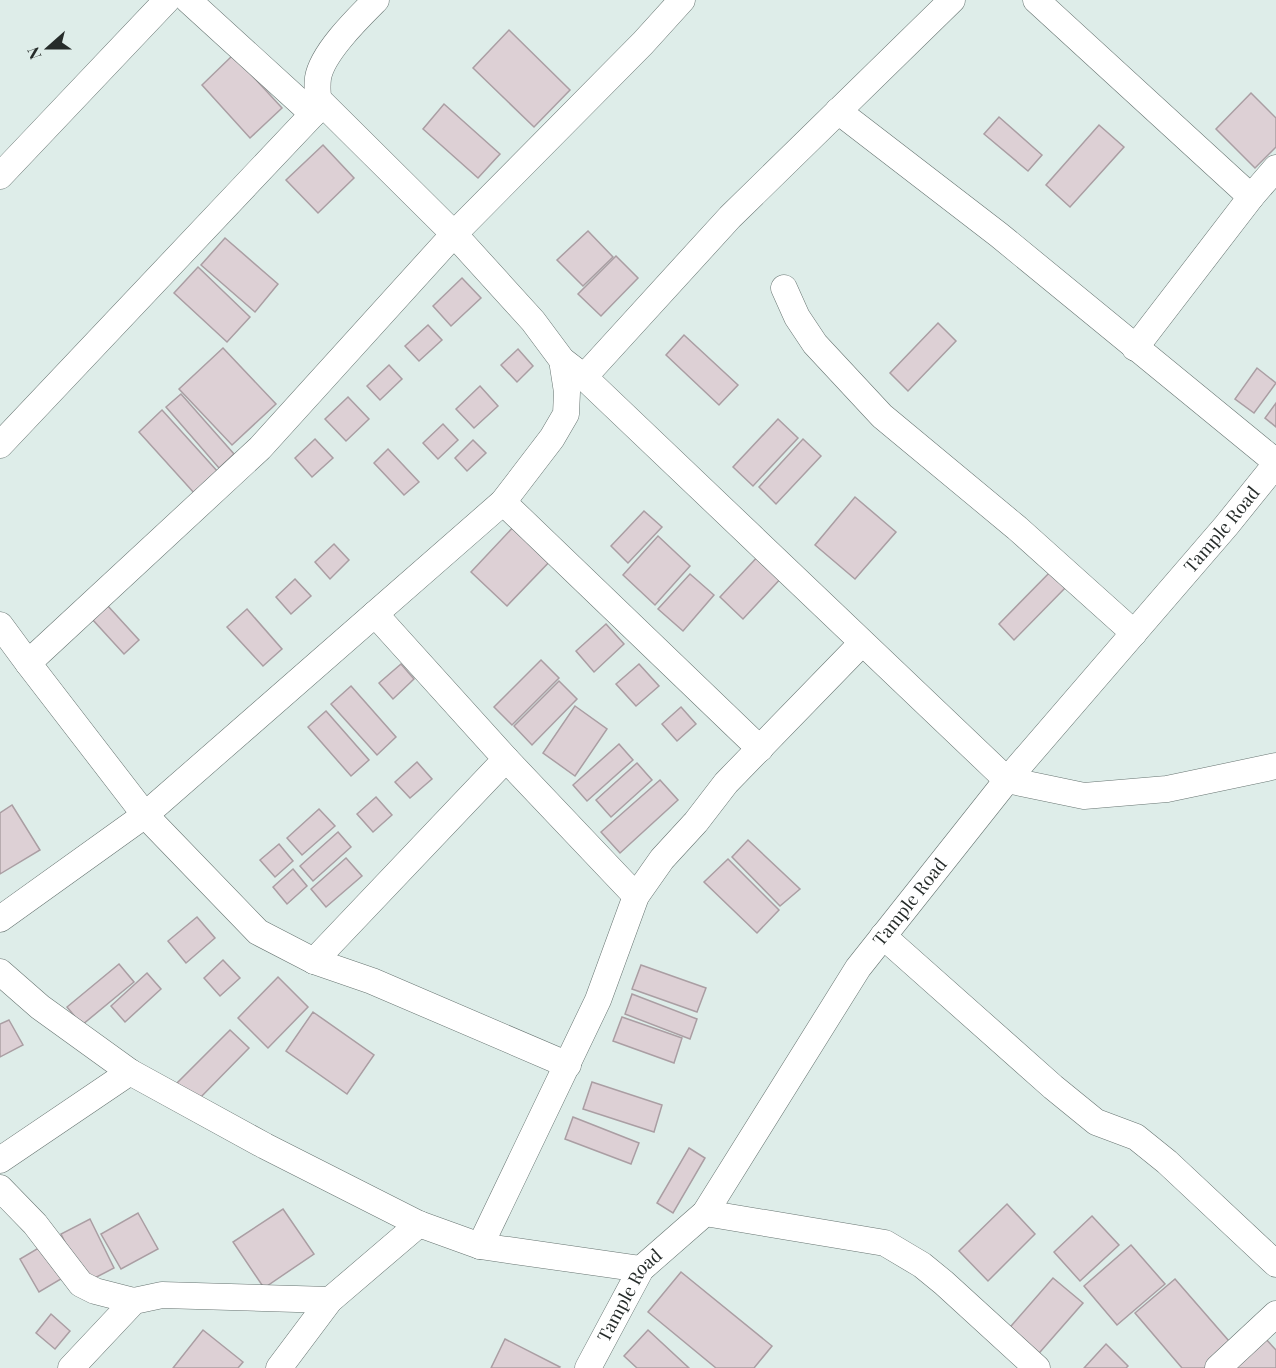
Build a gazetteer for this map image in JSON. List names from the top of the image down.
{
  "streets": {
    "street": ["Tample Road"]
  },
  "north": "left"
}
